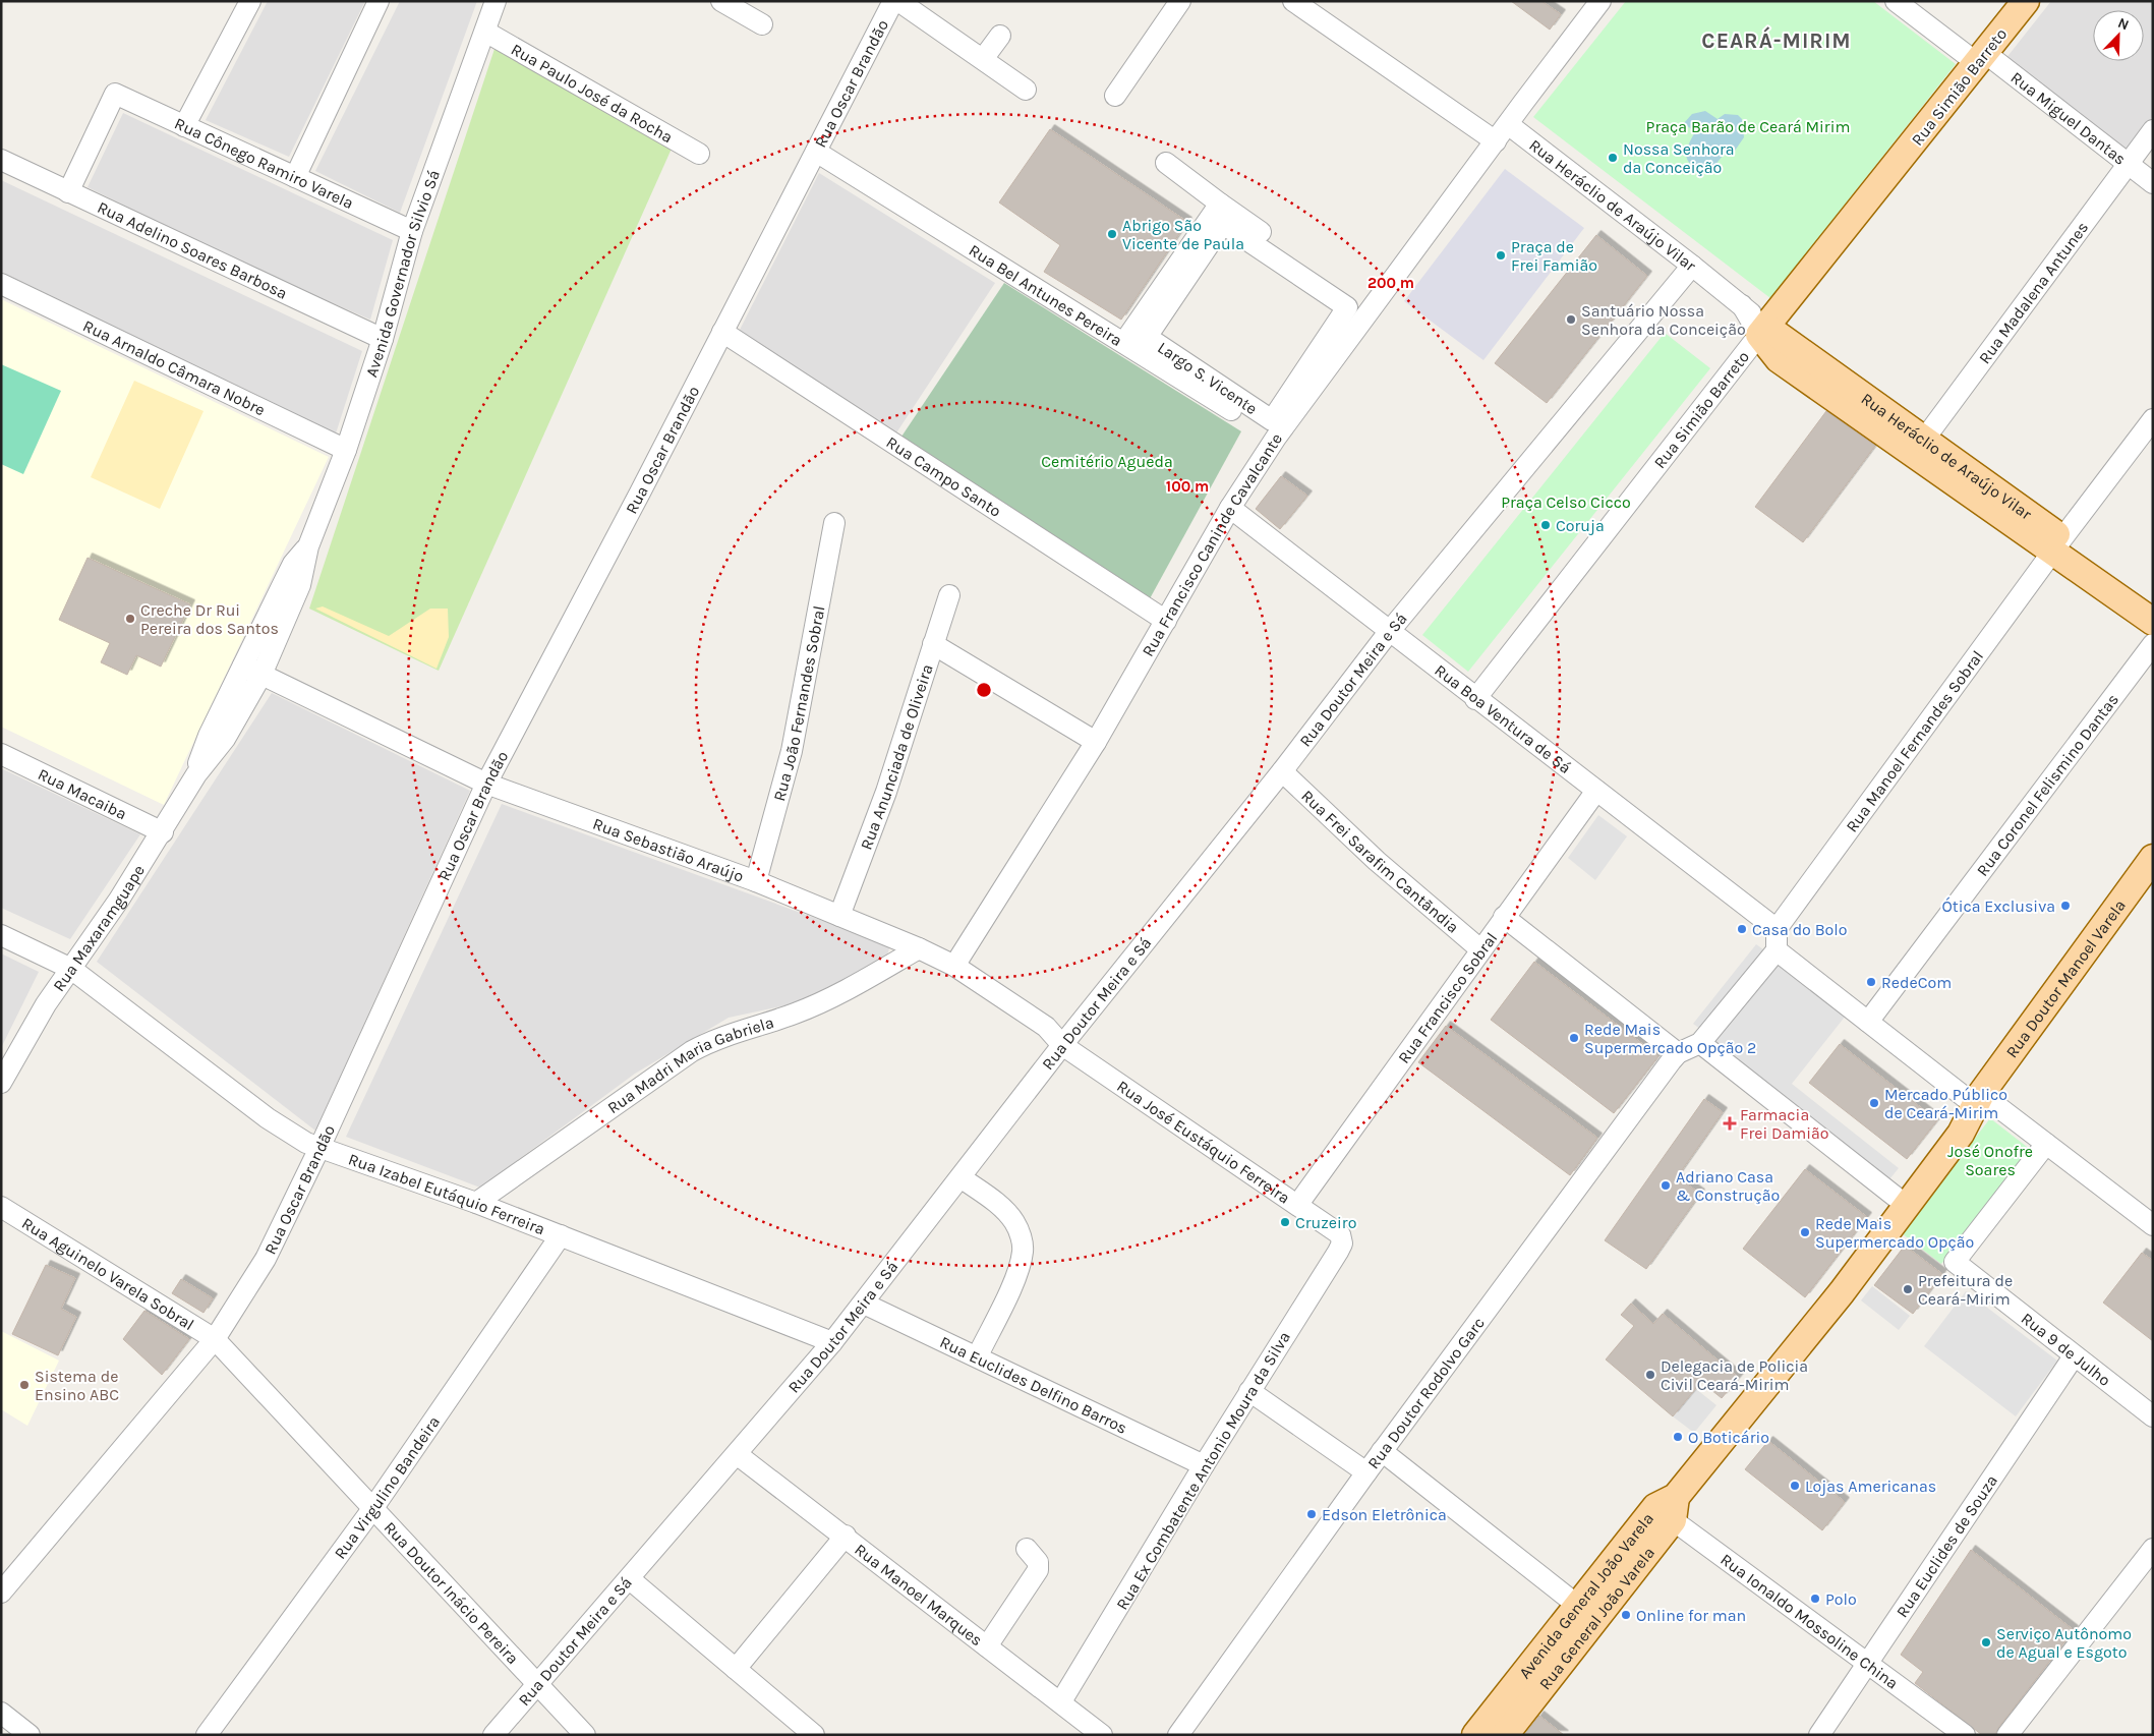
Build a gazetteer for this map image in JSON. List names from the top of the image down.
{
  "streets": {
    "main road": [
      "Rua Simião Barreto",
      "Rua Heráclio de Araújo Vilar",
      "Rua Doutor Manoel Varela",
      "Avenida General João Varela",
      "Rua General João Varela"
    ],
    "street": [
      "Rua Oscar Brandão",
      "Rua Paulo José da Rocha",
      "Rua Miguel Dantas",
      "Rua Cônego Ramiro Varela",
      "Rua Adelino Soares Barbosa",
      "Avenida Governador Silvio Sá",
      "Rua Madalena Antunes",
      "Rua Bel Antunes Pereira",
      "Rua Arnaldo Câmara Nobre",
      "Largo S. Vicente",
      "Rua Campo Santo",
      "Rua Francisco Caninde Cavalcante",
      "Rua Doutor Meira e Sá",
      "Rua João Fernandes Sobral",
      "Rua Boa Ventura de Sá",
      "Rua Manoel Fernandes Sobral",
      "Rua Anunciada de Oliveira",
      "Rua Coronel Felismino Dantas",
      "Rua Macaiba",
      "Rua Sebastião Araújo",
      "Rua Frei Sarafim Cantãndia",
      "Rua Maxaramguape",
      "Rua Francisco Sobral",
      "Rua Madri Maria Gabriela",
      "Rua José Eustáquio Ferreira",
      "Rua Izabel Eutáquio Ferreira",
      "Rua Aguinelo Varela Sobral",
      "Rua 9 de Julho",
      "Rua Euclides Delfino Barros",
      "Rua Doutor Rodolvo Garc",
      "Rua Ex Combatente Antonio Moura da Silva",
      "Rua Virgulino Bandeira",
      "Rua Euclides de Souza",
      "Rua Doutor Inácio Pereira",
      "Rua Manoel Marques",
      "Rua Ionaldo Mossoline China"
    ]
  },
  "crossings": [
    ["Rua Oscar Brandão", "Rua Bel Antunes Pereira"],
    ["Rua Oscar Brandão", "Rua Campo Santo"],
    ["Rua Oscar Brandão", "Rua Sebastião Araújo"],
    ["Rua Oscar Brandão", "Rua Izabel Eutáquio Ferreira"],
    ["Rua Oscar Brandão", "Rua Aguinelo Varela Sobral"],
    ["Rua Oscar Brandão", "Rua Doutor Inácio Pereira"],
    ["Rua Simião Barreto", "Rua Miguel Dantas"],
    ["Rua Simião Barreto", "Rua Heráclio de Araújo Vilar"],
    ["Rua Simião Barreto", "Rua Boa Ventura de Sá"],
    ["Rua Paulo José da Rocha", "Avenida Governador Silvio Sá"],
    ["Rua Miguel Dantas", "Rua Madalena Antunes"],
    ["Rua Cônego Ramiro Varela", "Rua Adelino Soares Barbosa"],
    ["Rua Cônego Ramiro Varela", "Avenida Governador Silvio Sá"],
    ["Rua Heráclio de Araújo Vilar", "Rua Madalena Antunes"],
    ["Rua Heráclio de Araújo Vilar", "Rua Francisco Caninde Cavalcante"],
    ["Rua Heráclio de Araújo Vilar", "Rua Doutor Meira e Sá"],
    ["Rua Heráclio de Araújo Vilar", "Rua Manoel Fernandes Sobral"],
    ["Rua Adelino Soares Barbosa", "Avenida Governador Silvio Sá"],
    ["Avenida Governador Silvio Sá", "Rua Arnaldo Câmara Nobre"],
    ["Avenida Governador Silvio Sá", "Rua Sebastião Araújo"],
    ["Avenida Governador Silvio Sá", "Rua Maxaramguape"],
    ["Rua Bel Antunes Pereira", "Rua Francisco Caninde Cavalcante"],
    ["Rua Campo Santo", "Rua Francisco Caninde Cavalcante"],
    ["Rua Francisco Caninde Cavalcante", "Rua Boa Ventura de Sá"],
    ["Rua Francisco Caninde Cavalcante", "Rua Sebastião Araújo"],
    ["Rua Doutor Meira e Sá", "Rua Boa Ventura de Sá"],
    ["Rua Doutor Meira e Sá", "Rua Sebastião Araújo"],
    ["Rua Doutor Meira e Sá", "Rua Frei Sarafim Cantãndia"],
    ["Rua Doutor Meira e Sá", "Rua José Eustáquio Ferreira"],
    ["Rua Doutor Meira e Sá", "Rua Izabel Eutáquio Ferreira"],
    ["Rua Doutor Meira e Sá", "Rua Euclides Delfino Barros"],
    ["Rua Doutor Meira e Sá", "Rua Doutor Inácio Pereira"],
    ["Rua Doutor Meira e Sá", "Rua Manoel Marques"],
    ["Rua João Fernandes Sobral", "Rua Sebastião Araújo"],
    ["Rua Boa Ventura de Sá", "Rua Manoel Fernandes Sobral"],
    ["Rua Boa Ventura de Sá", "Rua Francisco Sobral"],
    ["Rua Anunciada de Oliveira", "Rua Sebastião Araújo"],
    ["Rua Macaiba", "Rua Maxaramguape"],
    ["Rua Sebastião Araújo", "Rua Maxaramguape"],
    ["Rua Sebastião Araújo", "Rua Madri Maria Gabriela"],
    ["Rua Sebastião Araújo", "Rua José Eustáquio Ferreira"],
    ["Rua Frei Sarafim Cantãndia", "Rua Francisco Sobral"],
    ["Rua Maxaramguape", "Rua Izabel Eutáquio Ferreira"],
    ["Rua Doutor Manoel Varela", "Avenida General João Varela"],
    ["Rua Francisco Sobral", "Rua José Eustáquio Ferreira"],
    ["Rua Madri Maria Gabriela", "Rua Izabel Eutáquio Ferreira"],
    ["Rua José Eustáquio Ferreira", "Rua Ex Combatente Antonio Moura da Silva"],
    ["Rua Izabel Eutáquio Ferreira", "Rua Virgulino Bandeira"],
    ["Rua Aguinelo Varela Sobral", "Rua Doutor Inácio Pereira"],
    ["Rua 9 de Julho", "Rua Euclides de Souza"],
    ["Rua Euclides Delfino Barros", "Rua Ex Combatente Antonio Moura da Silva"],
    ["Rua Ex Combatente Antonio Moura da Silva", "Rua Manoel Marques"],
    ["Rua Virgulino Bandeira", "Rua Doutor Inácio Pereira"],
    ["Rua Euclides de Souza", "Rua Ionaldo Mossoline China"],
    ["Avenida General João Varela", "Rua General João Varela"],
    ["Avenida General João Varela", "Rua Ionaldo Mossoline China"],
    ["Rua General João Varela", "Rua Ionaldo Mossoline China"]
  ],
  "districts": ["CEARÁ-MIRIM"],
  "parks": [
    "Praça Barão de Ceará Mirim",
    "Cemitério Agueda",
    "Praça Celso Cicco",
    "José Onofre Soares"
  ],
  "places": {
    "other": [
      "Nossa Senhora da Conceição",
      "Abrigo São Vicente de Paula",
      "Praça de Frei Famião",
      "Santuário Nossa Senhora da Conceição",
      "Coruja",
      "Creche Dr Rui Pereira dos Santos",
      "Ótica Exclusiva",
      "Casa do Bolo",
      "RedeCom",
      "Rede Mais Supermercado Opção 2",
      "Mercado Público de Ceará-Mirim",
      "Adriano Casa & Construção",
      "Cruzeiro",
      "Rede Mais Supermercado Opção",
      "Prefeitura de Ceará-Mirim",
      "Delegacia de Policia Civil Ceará-Mirim",
      "Sistema de Ensino ABC",
      "O Boticário",
      "Lojas Americanas",
      "Edson Eletrônica",
      "Polo",
      "Online for man",
      "Serviço Autônomo de Agual e Esgoto"
    ],
    "health": ["Farmacia Frei Damião"]
  },
  "north": "top right",
  "rings": ["200 m", "100 m"]
}
